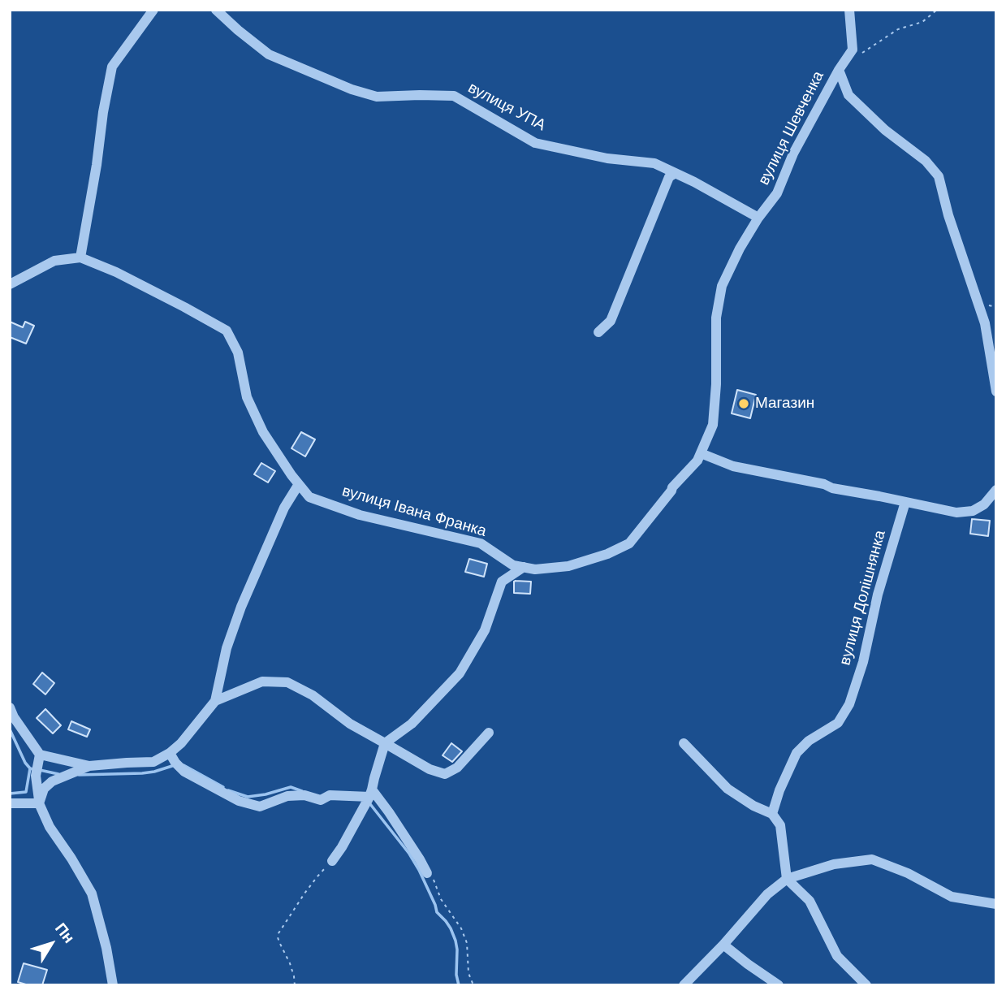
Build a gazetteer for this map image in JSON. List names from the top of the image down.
{
  "streets": {
    "street": [
      "вулиця УПА",
      "вулиця Шевченка",
      "вулиця Івана Франка",
      "вулиця Долішнянка"
    ]
  },
  "crossings": [
    ["вулиця УПА", "вулиця Шевченка"],
    ["вулиця Шевченка", "вулиця Івана Франка"]
  ],
  "places": ["Магазин"],
  "north": "top right"
}
